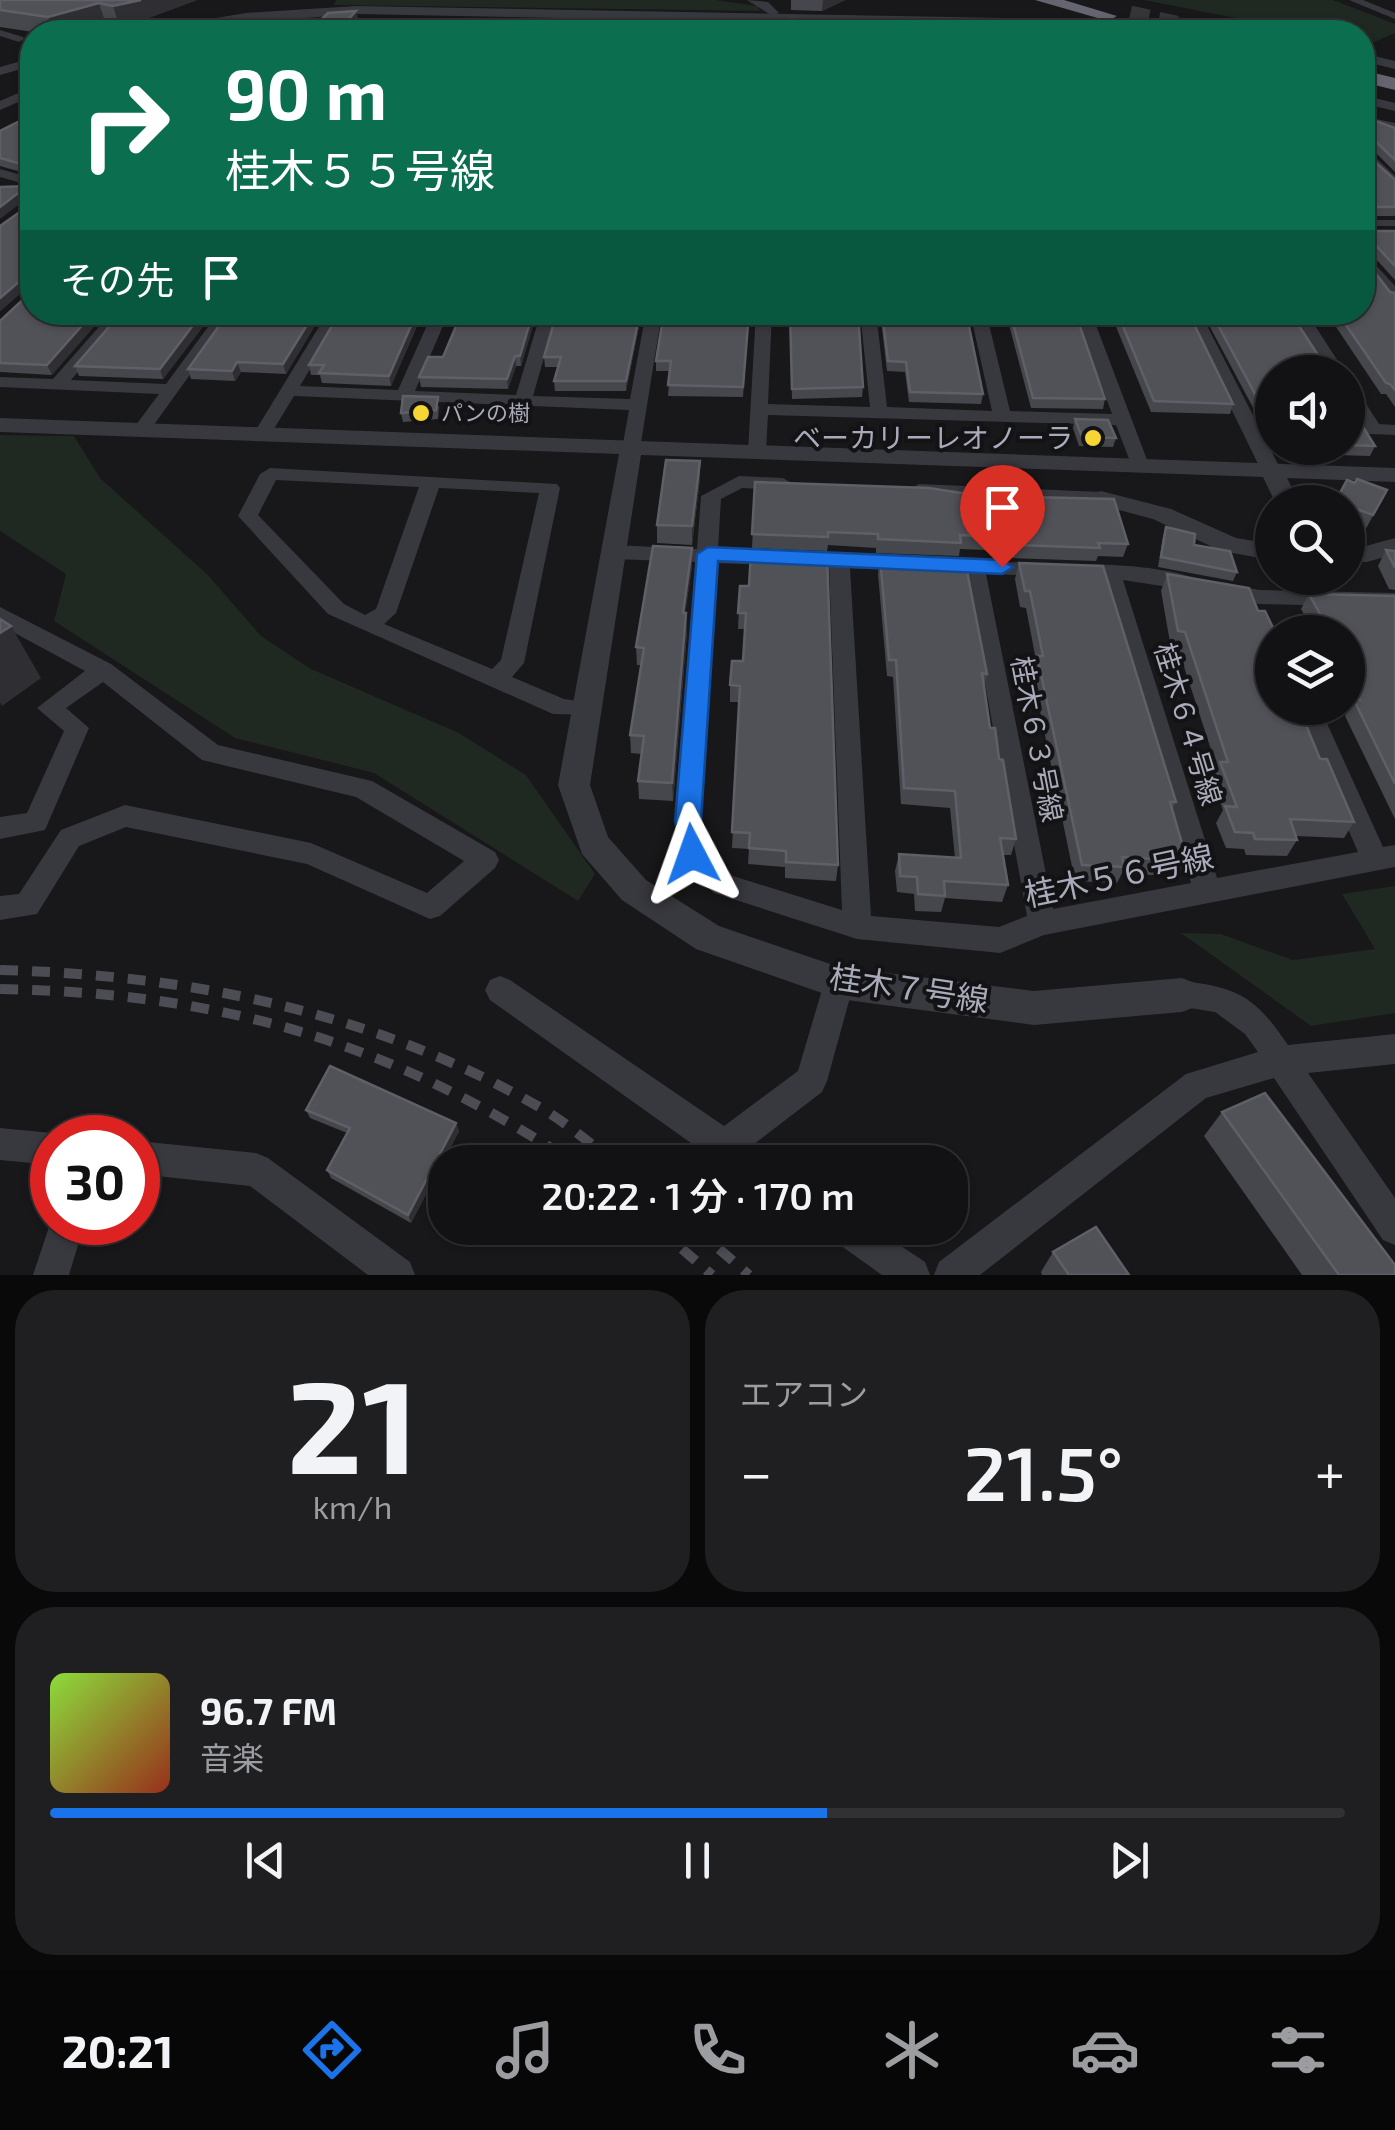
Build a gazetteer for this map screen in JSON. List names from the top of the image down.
{
  "streets": {
    "street": [
      "桂木６４号線",
      "桂木６３号線",
      "桂木５６号線",
      "桂木７号線"
    ]
  },
  "crossings": [
    ["桂木６４号線", "桂木５６号線"],
    ["桂木６３号線", "桂木５６号線"]
  ],
  "places": ["パンの樹", "ベーカリーレオノーラ"],
  "page": {
    "turn": ["90 m", "桂木５５号線"],
    "then": "その先",
    "limit": "30",
    "trip": "20:22 · 1 分 · 170 m",
    "tile": [
      ["21", "km/h"],
      "エアコン"
    ],
    "heat": ["−", "21.5°", "+"],
    "song": ["96.7 FM", "音楽"],
    "tabs": "20:21"
  }
}
